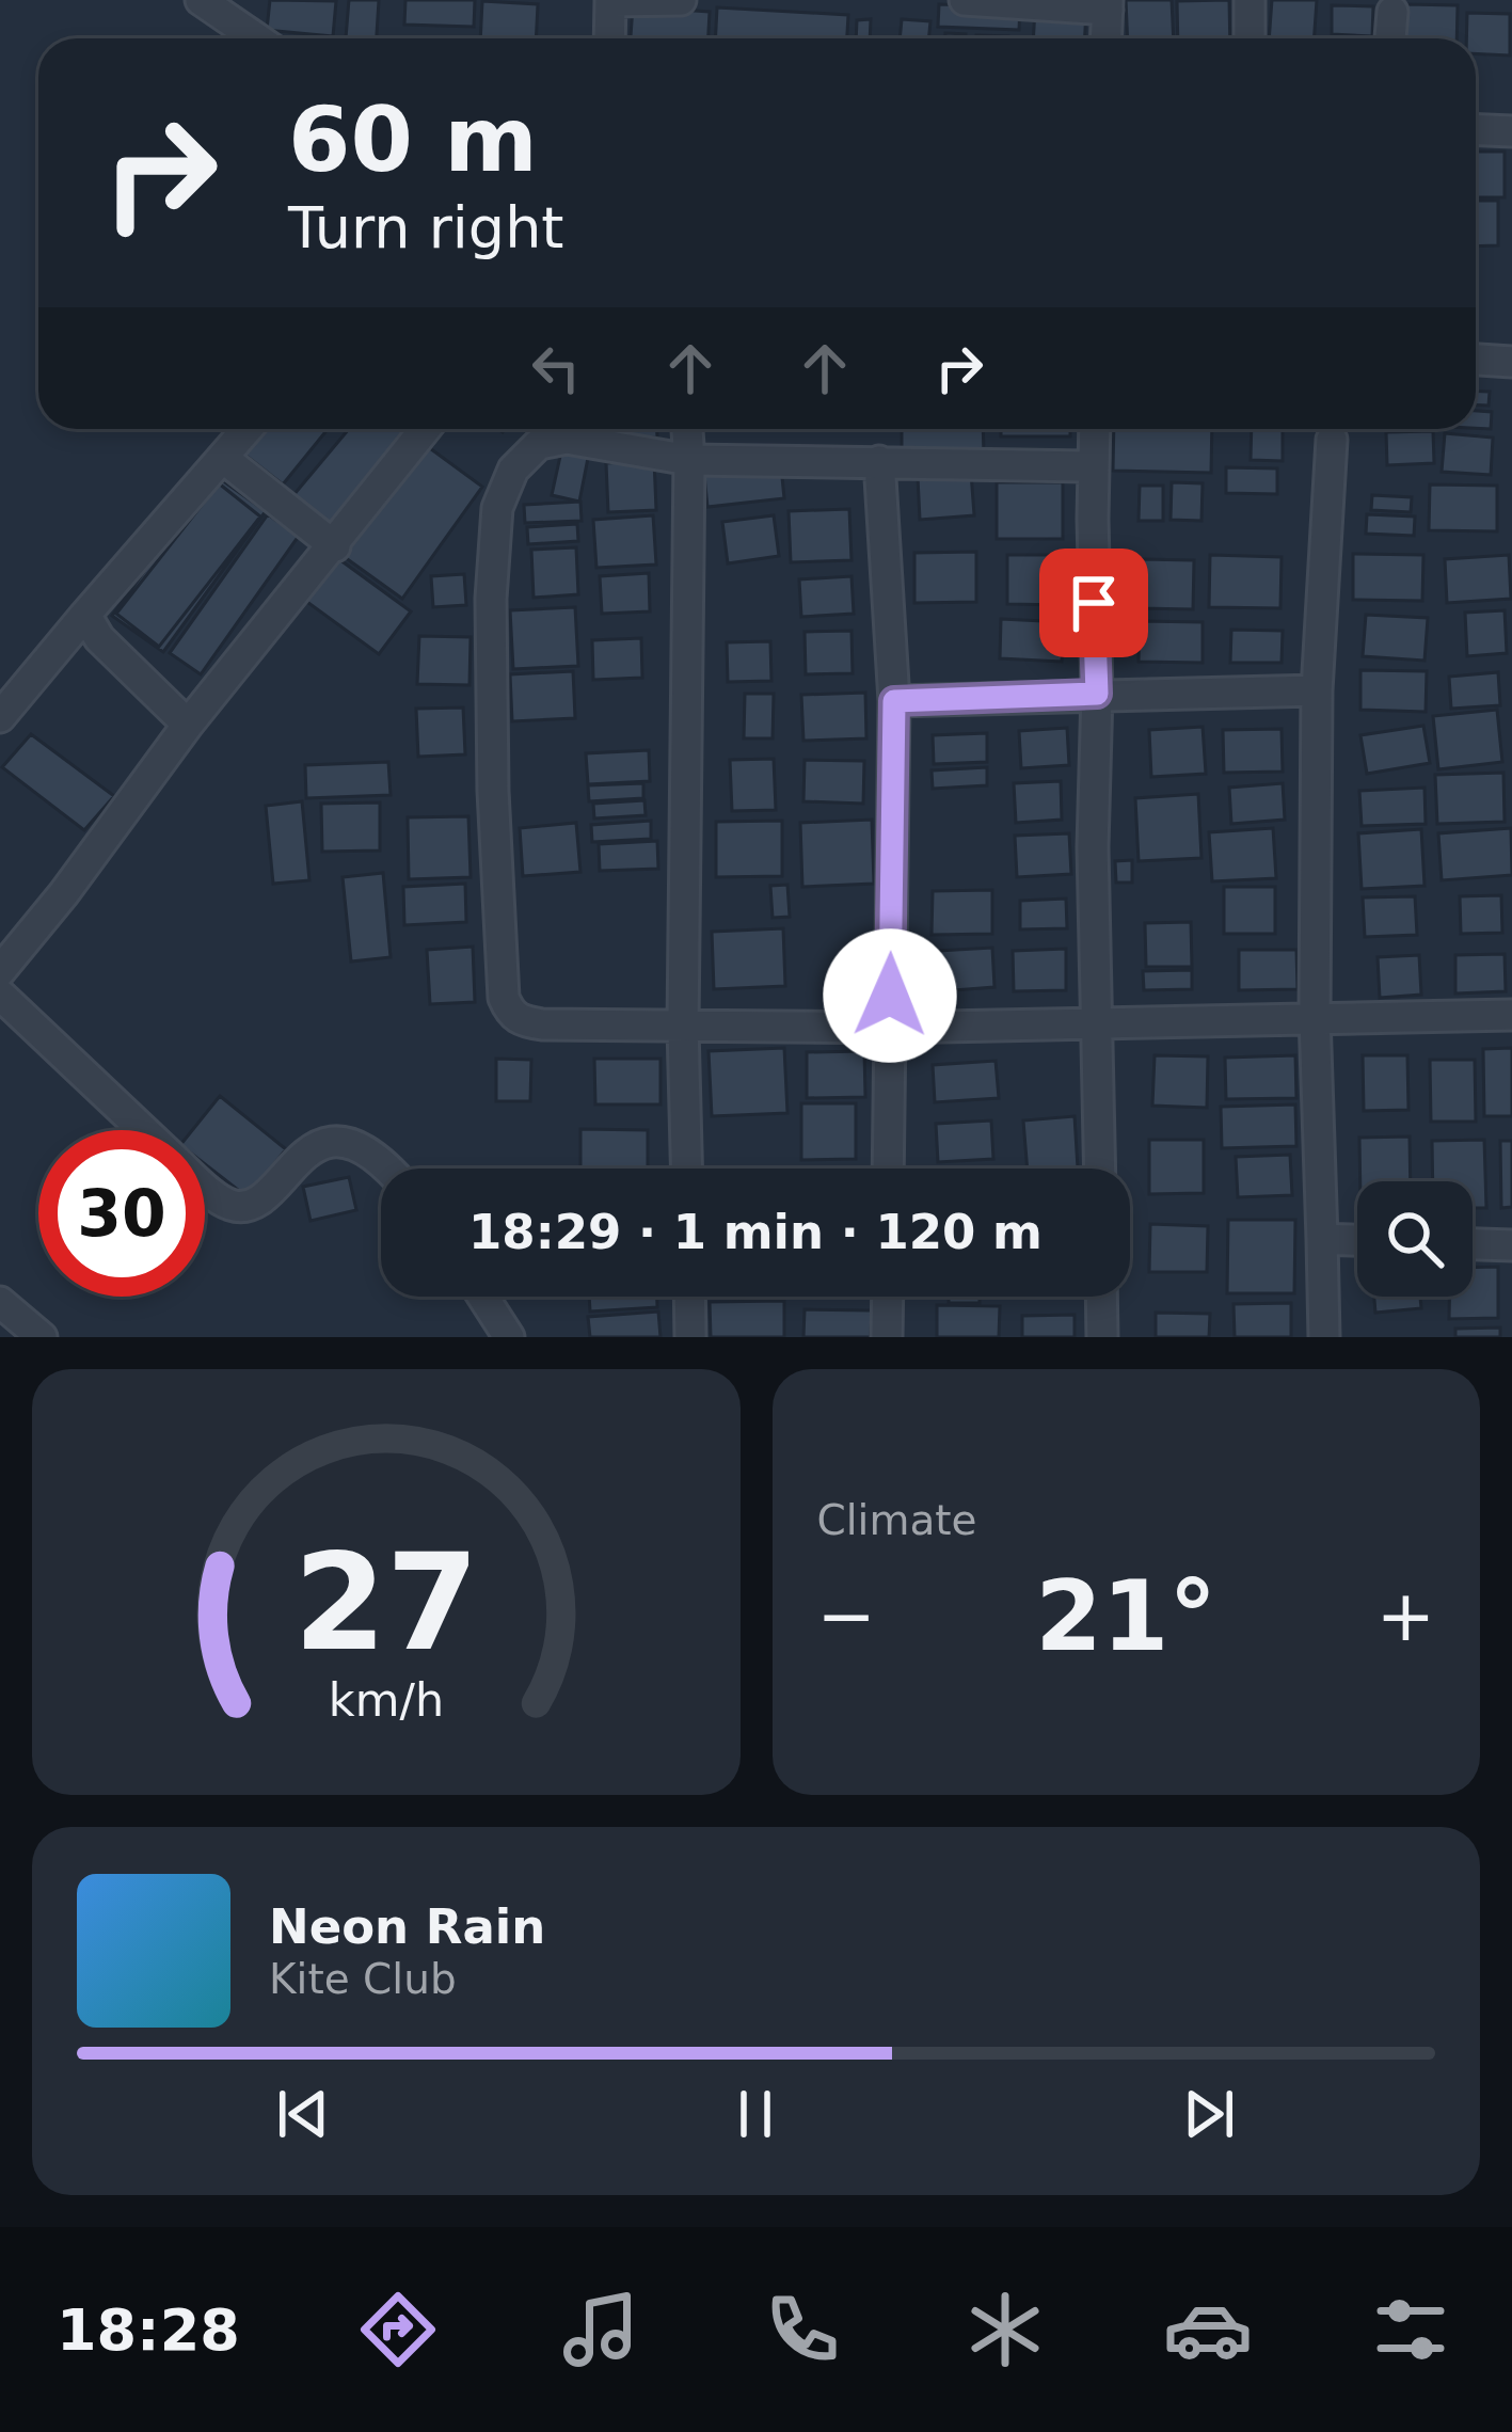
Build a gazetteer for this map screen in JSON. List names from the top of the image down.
{
  "page": {
    "turn": ["60 m", "Turn right"],
    "limit": "30",
    "trip": "18:29 · 1 min · 120 m",
    "tile": "Climate",
    "heat": ["−", "21°", "+"],
    "song": ["Neon Rain", "Kite Club"],
    "tabs": "18:28",
    "gauge": ["27", "km/h"]
  }
}
